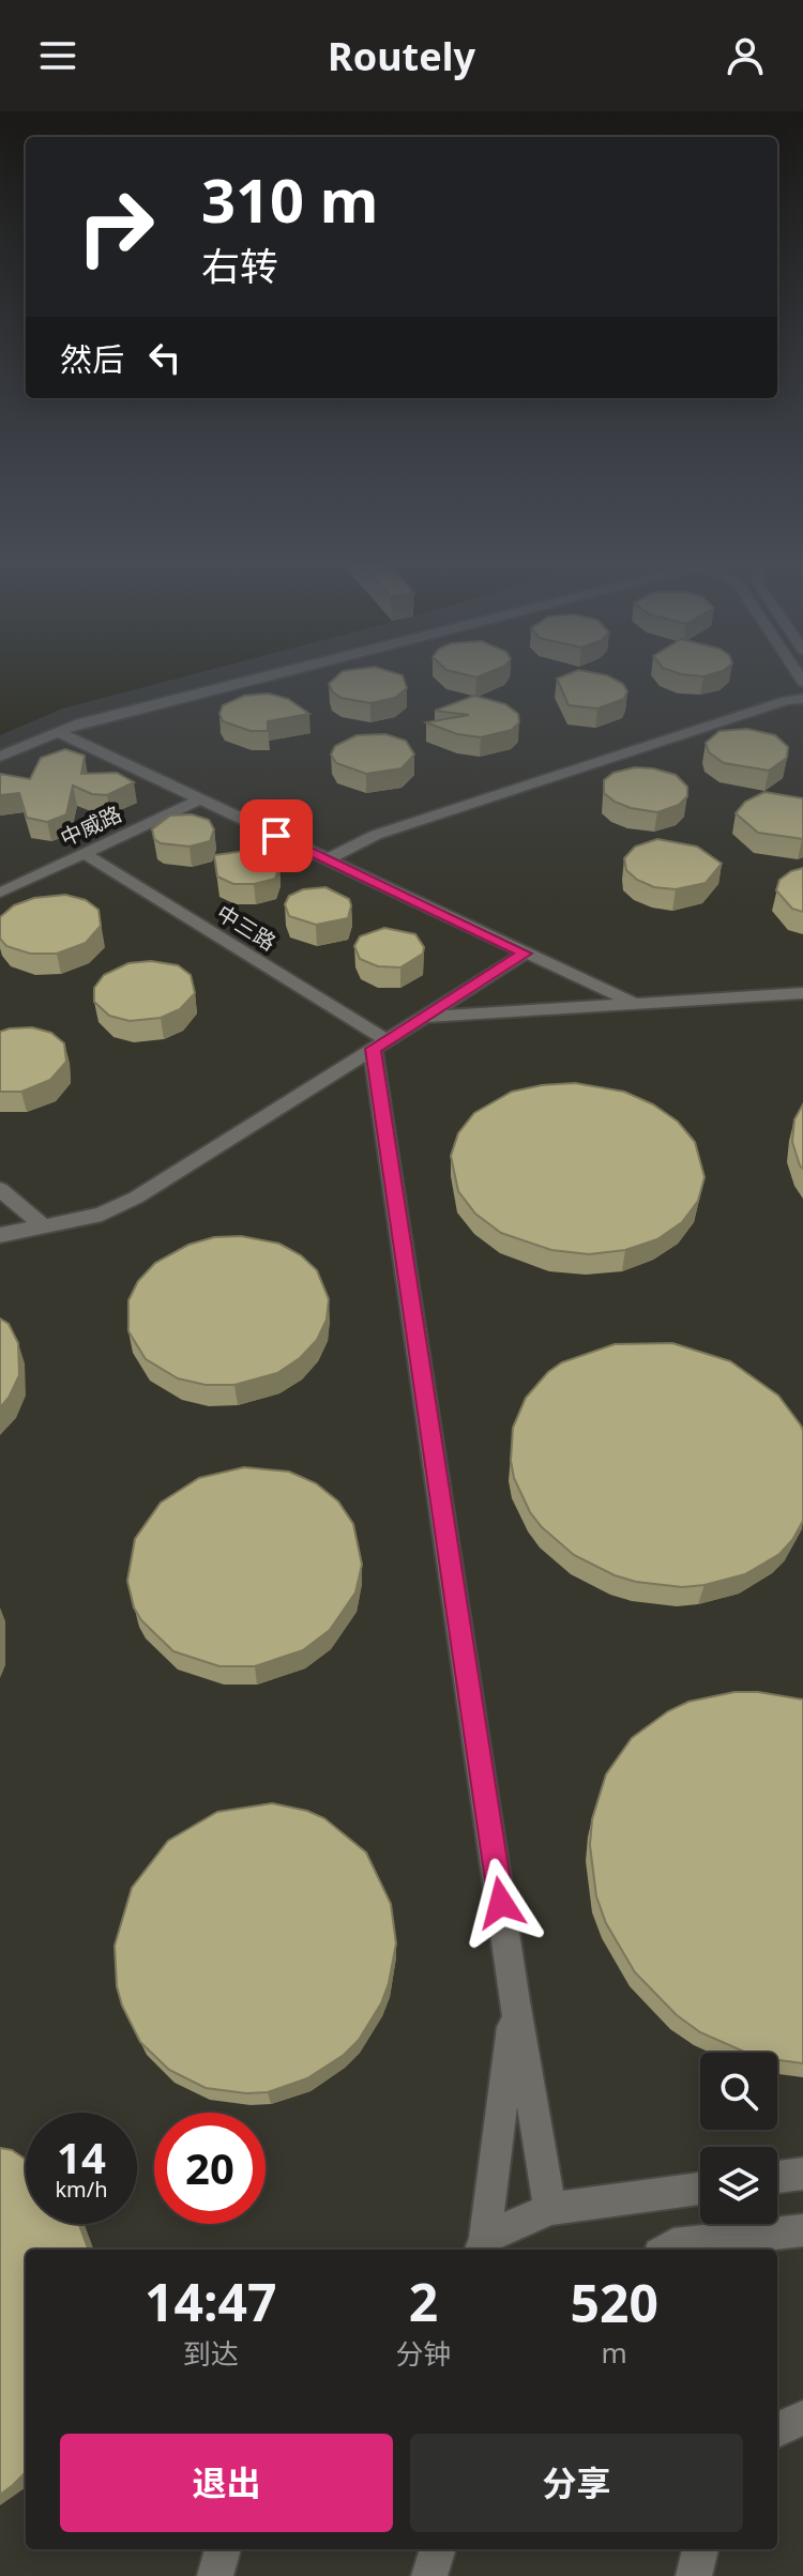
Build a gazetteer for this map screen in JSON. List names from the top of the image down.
{
  "streets": {
    "lane": ["中威路", "中三路"]
  },
  "crossings": [
    ["中威路", "中三路"]
  ],
  "page": {
    "header": "Routely",
    "turn": ["310 m", "右转"],
    "then": "然后",
    "speed": "14 km/h",
    "limit": "20",
    "eta": [
      "14:47",
      "到达",
      "2",
      "分钟",
      "520",
      "m"
    ],
    "buttons": ["退出", "分享"]
  }
}
